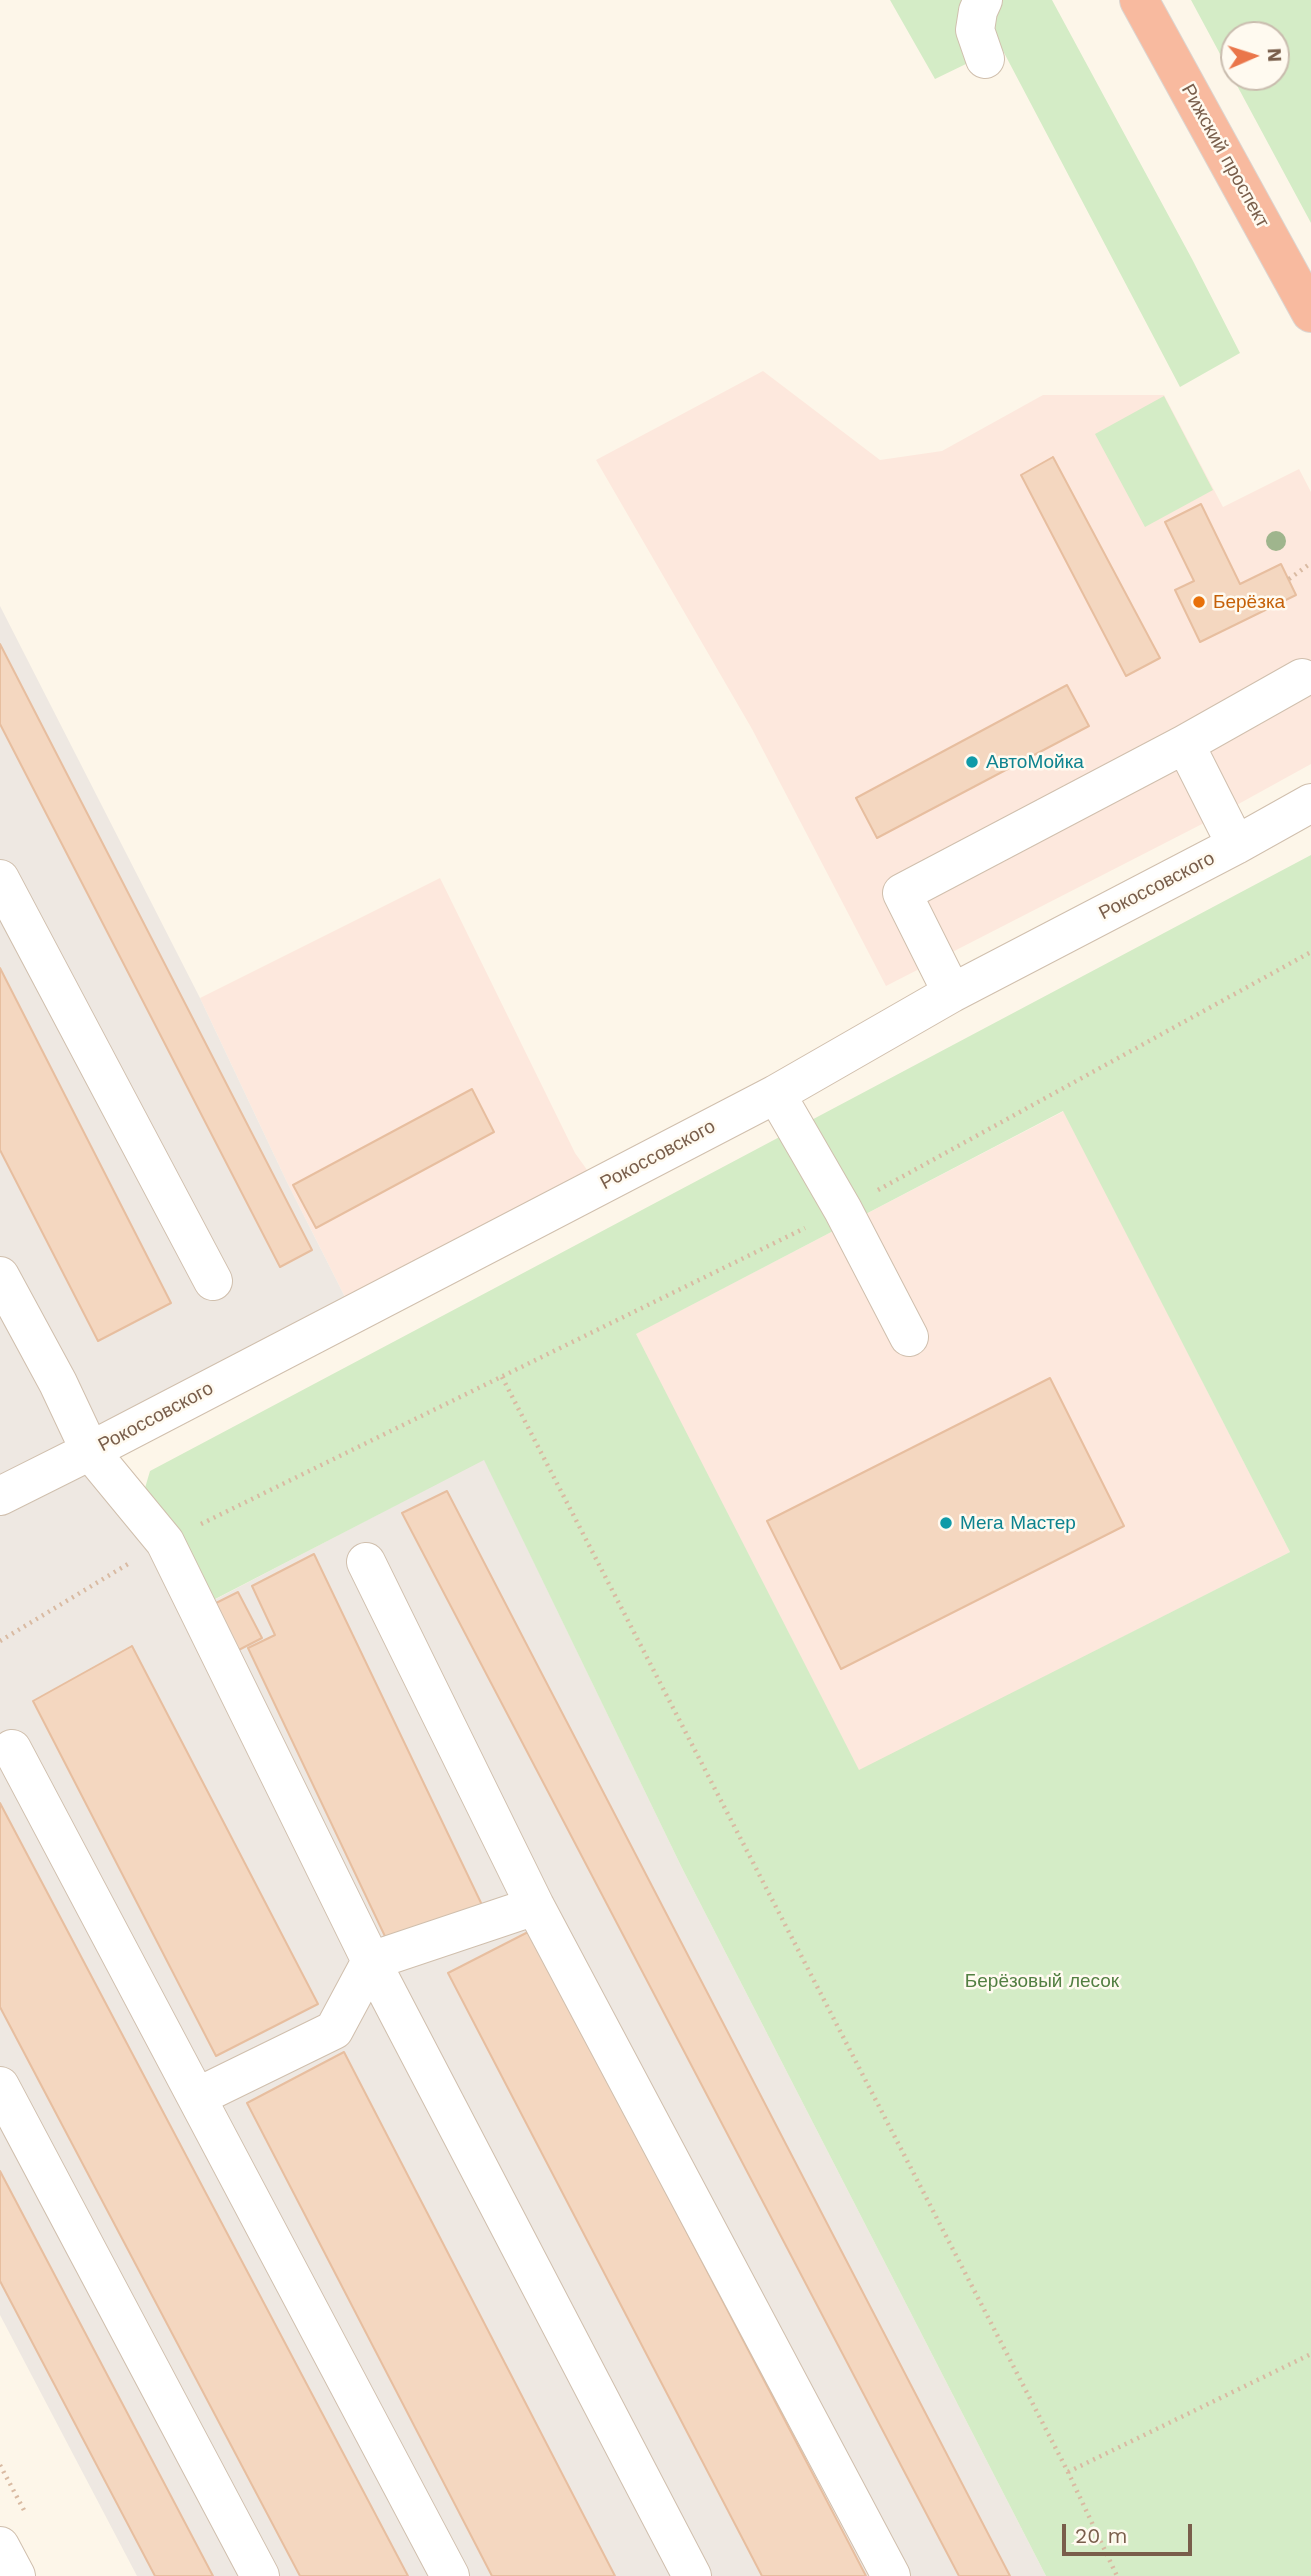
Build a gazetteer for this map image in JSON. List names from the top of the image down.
{
  "streets": {
    "highway": ["Рижский проспект"],
    "street": ["Рокоссовского"]
  },
  "parks": ["Берёзовый лесок"],
  "places": ["Берёзка", "АвтоМойка", "Мега Мастер"],
  "scale_bar": "20 m",
  "north": "right"
}
